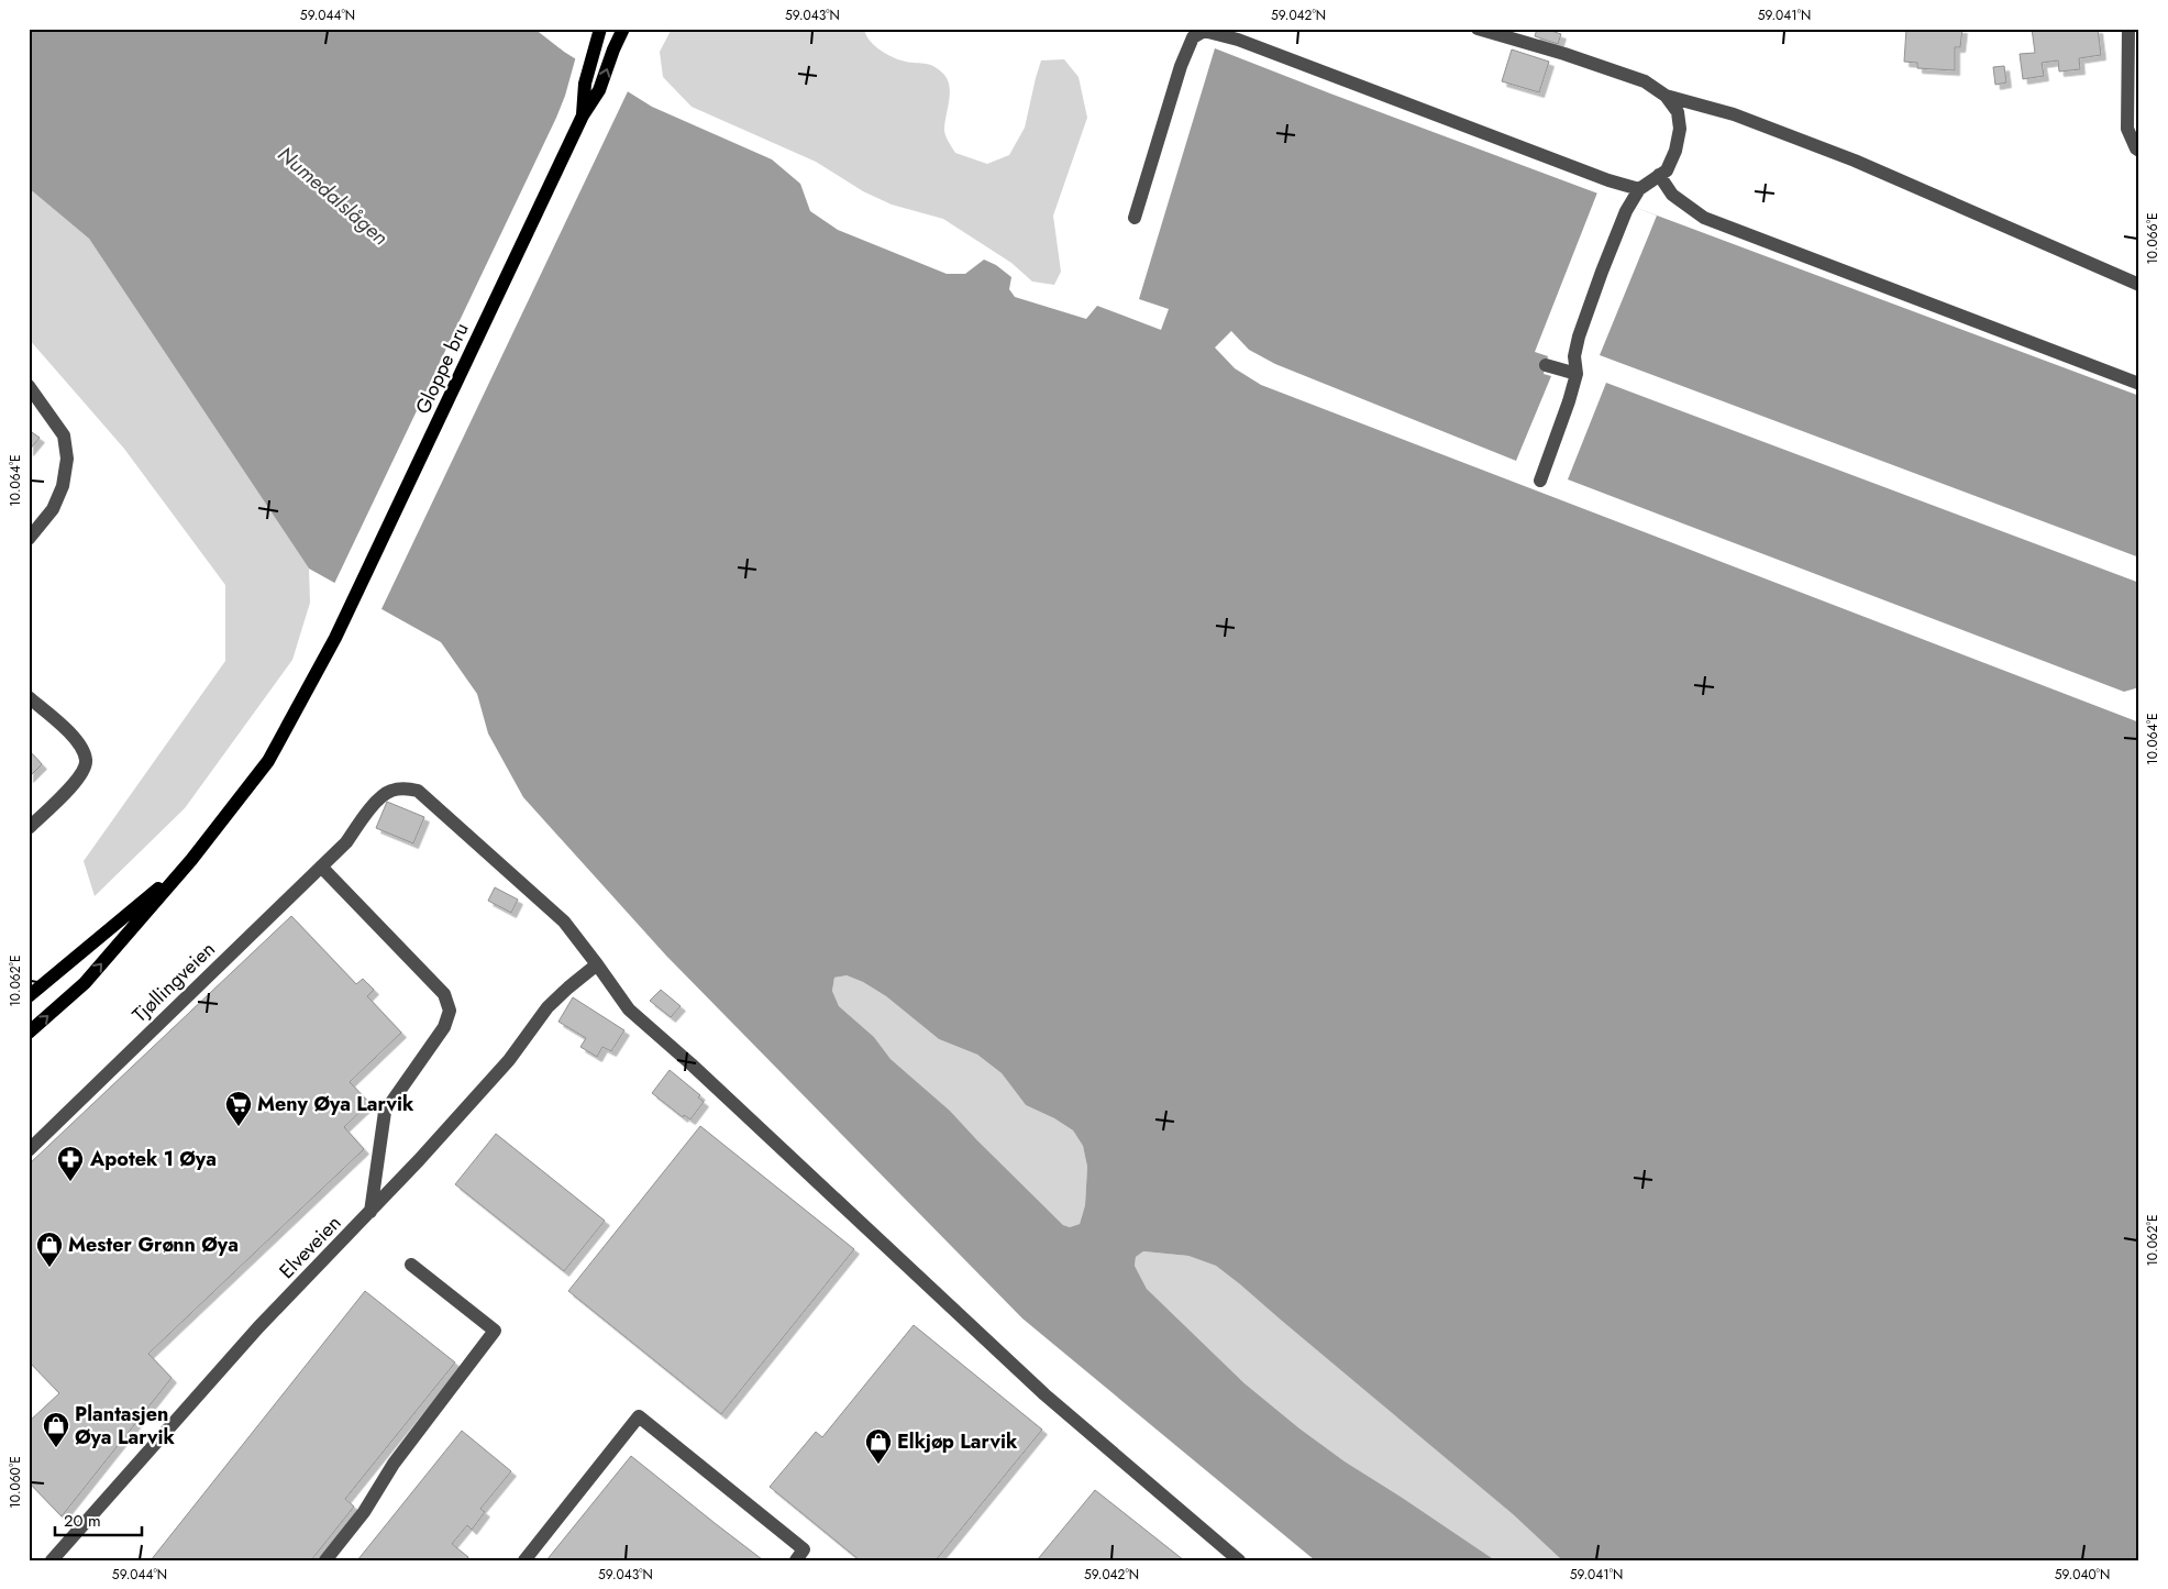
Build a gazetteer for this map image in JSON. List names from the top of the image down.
{
  "streets": {
    "main road": ["Gloppe bru"],
    "street": ["Tjøllingveien", "Elveveien"]
  },
  "crossings": [
    ["Tjøllingveien", "Elveveien"]
  ],
  "water": ["Numedalslågen"],
  "places": {
    "supermarket": ["Meny Øya Larvik"],
    "pharmacy": ["Apotek 1 Øya"],
    "shop": ["Mester Grønn Øya", "Plantasjen Øya Larvik", "Elkjøp Larvik"]
  },
  "scale_bar": "20 m",
  "coordinates": [
    "59.044°N",
    "59.043°N",
    "59.042°N",
    "59.041°N",
    "10.066°E",
    "10.064°E",
    "10.062°E",
    "10.060°E",
    "59.040°N"
  ]
}
